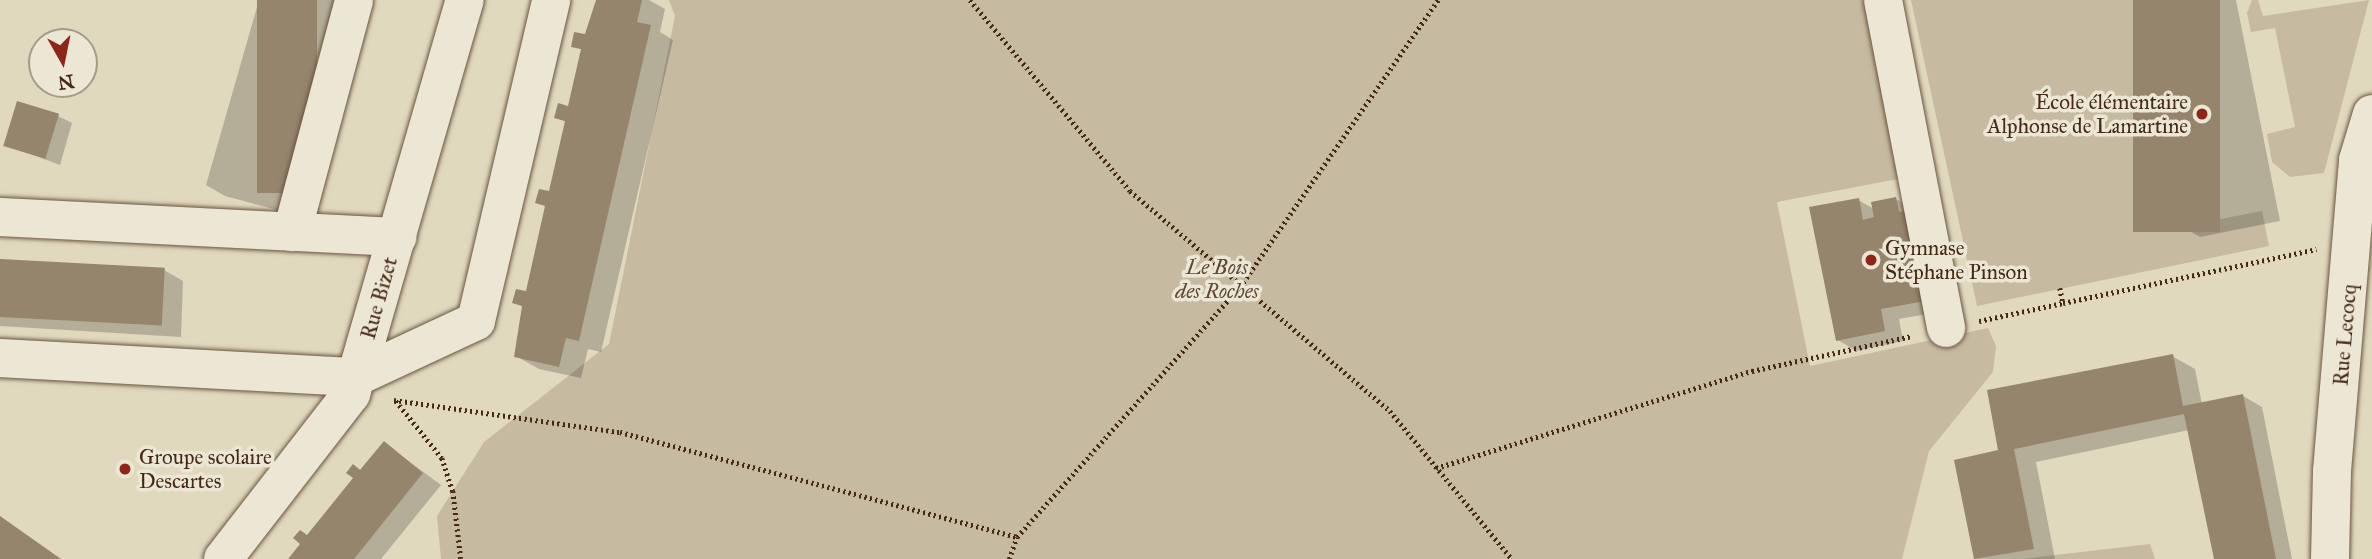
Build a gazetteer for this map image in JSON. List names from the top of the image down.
{
  "streets": {
    "street": ["Rue Bizet", "Rue Lecocq"]
  },
  "parks": ["Le Bois des Roches"],
  "places": ["École élémentaire Alphonse de Lamartine", "Gymnase Stéphane Pinson", "Groupe scolaire Descartes"],
  "north": "bottom"
}
